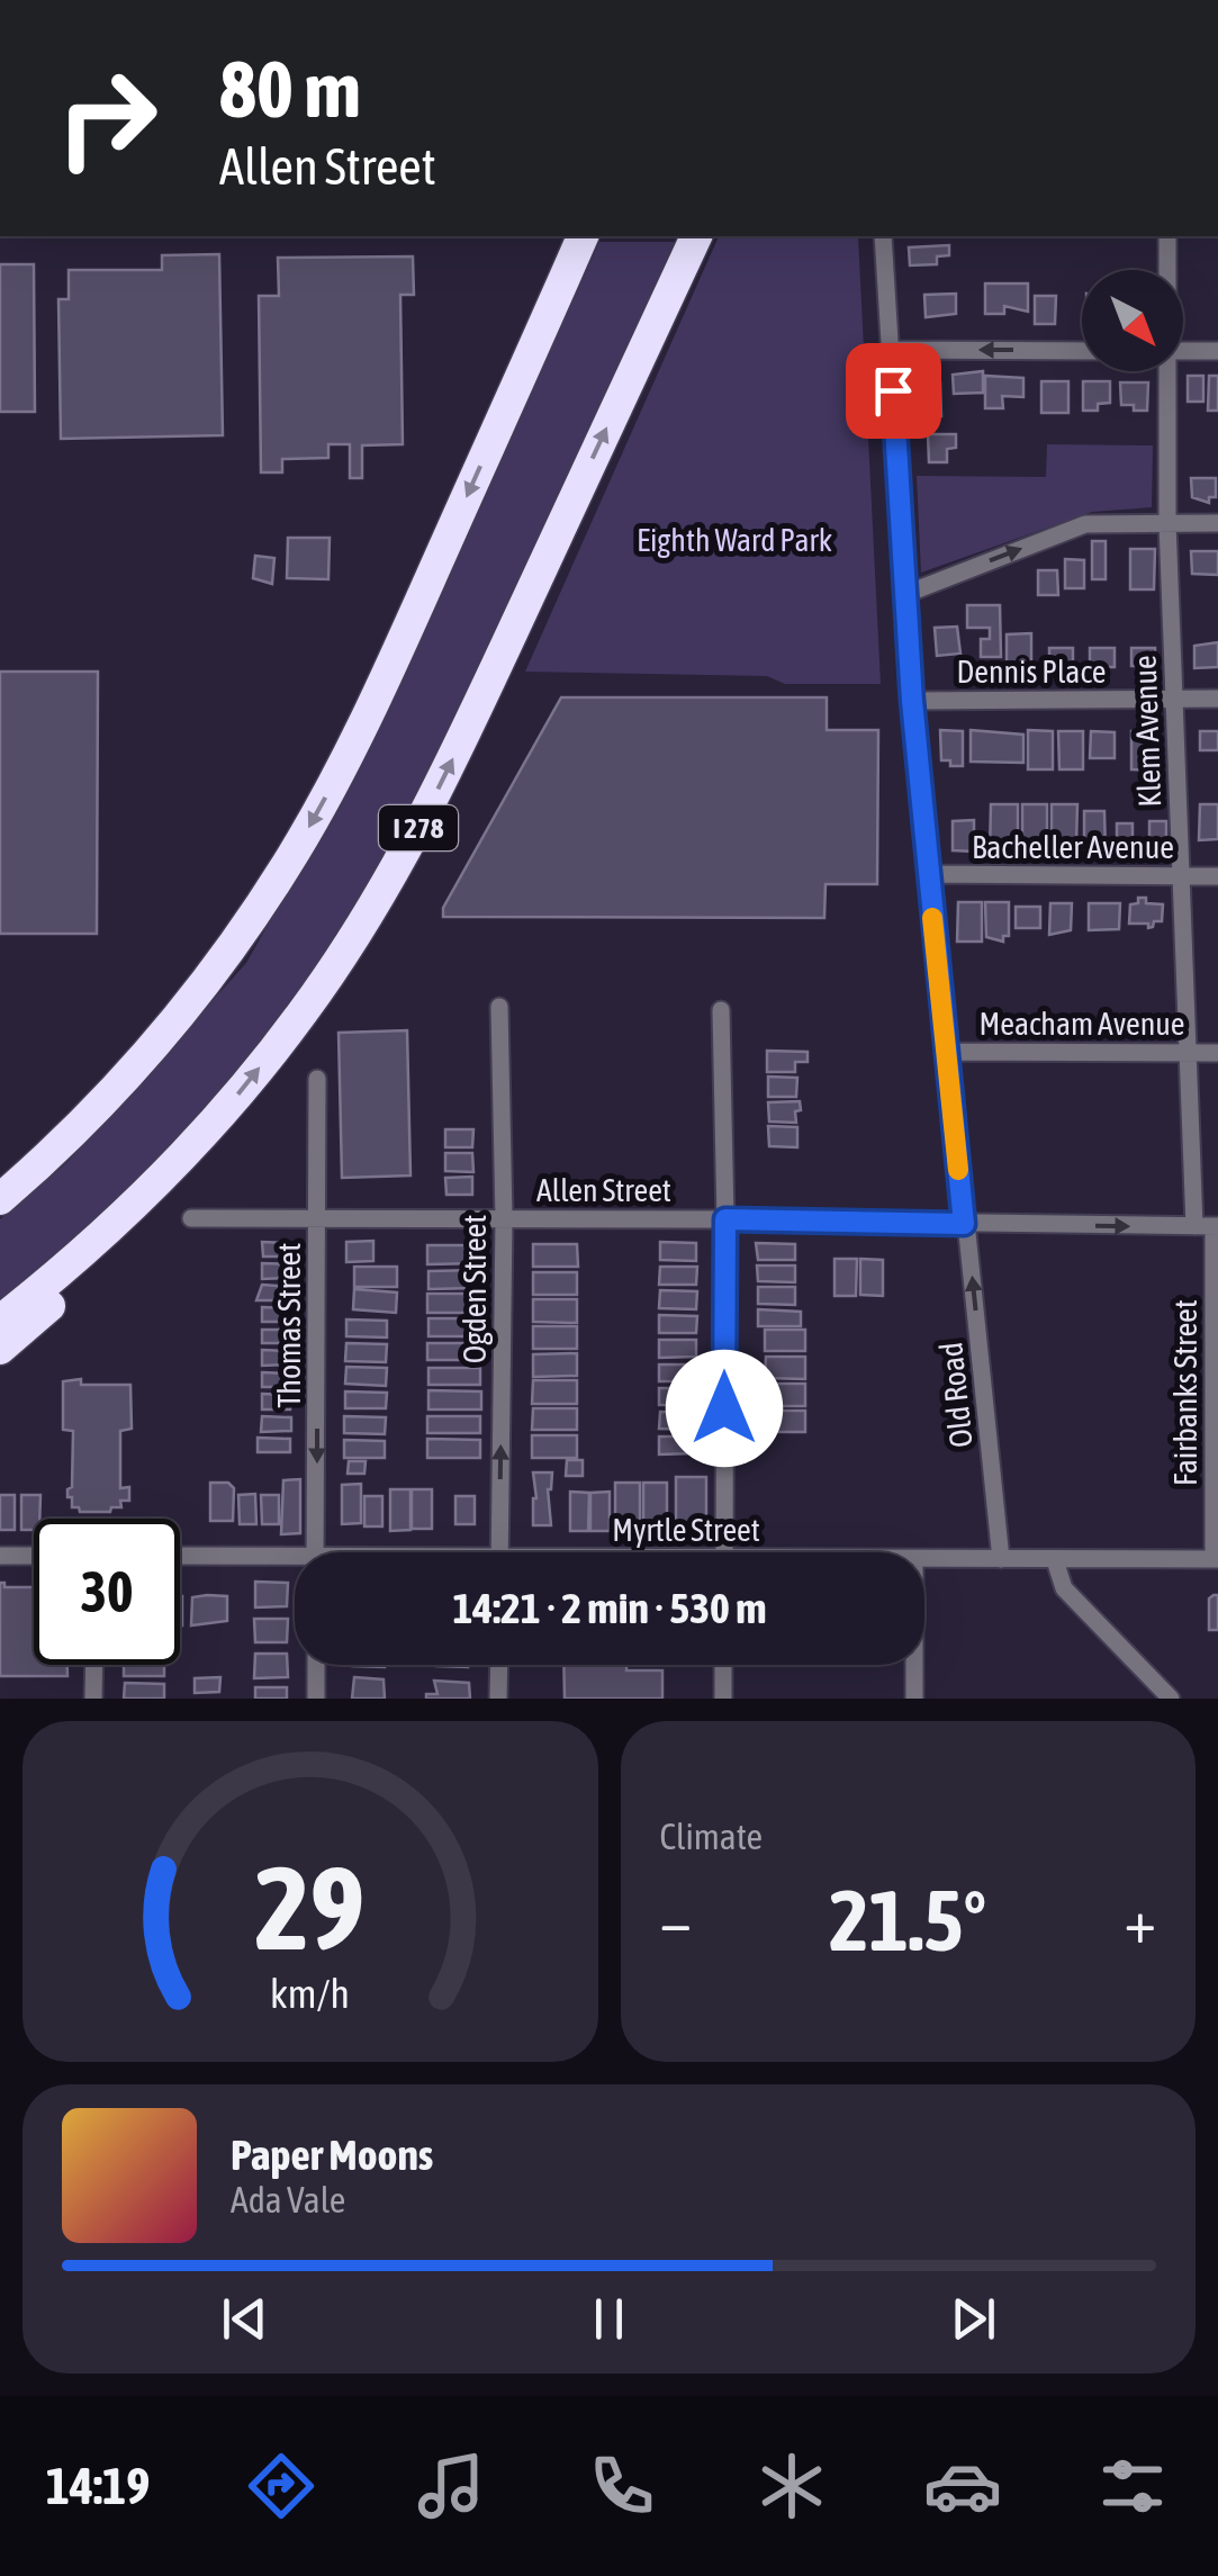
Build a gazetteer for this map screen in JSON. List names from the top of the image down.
{
  "streets": {
    "highway": ["I 278"],
    "street": [
      "Dennis Place",
      "Klem Avenue",
      "Bacheller Avenue",
      "Meacham Avenue",
      "Allen Street",
      "Ogden Street",
      "Thomas Street",
      "Fairbanks Street",
      "Old Road",
      "Myrtle Street"
    ]
  },
  "crossings": [
    ["Dennis Place", "Klem Avenue"],
    ["Dennis Place", "Old Road"],
    ["Klem Avenue", "Bacheller Avenue"],
    ["Klem Avenue", "Meacham Avenue"],
    ["Klem Avenue", "Allen Street"],
    ["Klem Avenue", "Fairbanks Street"],
    ["Bacheller Avenue", "Old Road"],
    ["Meacham Avenue", "Old Road"],
    ["Allen Street", "Ogden Street"],
    ["Allen Street", "Thomas Street"],
    ["Allen Street", "Fairbanks Street"],
    ["Allen Street", "Old Road"],
    ["Fairbanks Street", "Myrtle Street"],
    ["Old Road", "Myrtle Street"]
  ],
  "one_way": ["Ogden Street", "Thomas Street"],
  "parks": ["Eighth Ward Park"],
  "north": "bottom right",
  "page": {
    "turn": ["80 m", "Allen Street"],
    "limit": "30",
    "trip": "14:21 · 2 min · 530 m",
    "tile": "Climate",
    "heat": ["−", "21.5°", "+"],
    "song": ["Paper Moons", "Ada Vale"],
    "tabs": "14:19",
    "gauge": ["29", "km/h"]
  }
}
